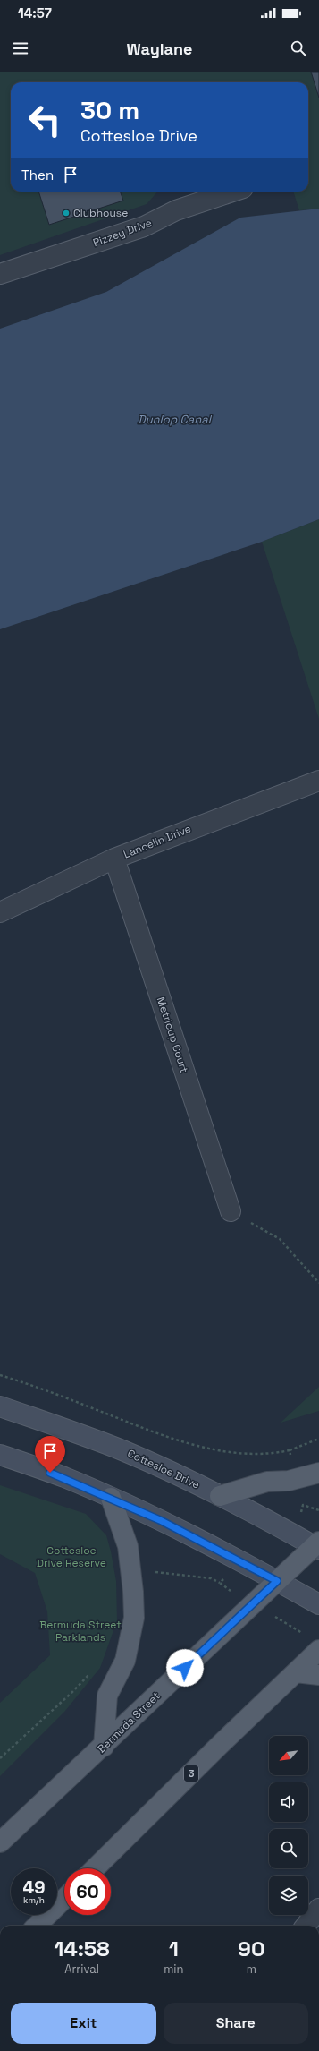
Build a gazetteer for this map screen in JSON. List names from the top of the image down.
{
  "streets": {
    "main road": ["Cottesloe Drive", "Bermuda Street", "3"],
    "street": ["Pizzey Drive", "Lancelin Drive", "Metricup Court"]
  },
  "crossings": [
    ["Lancelin Drive", "Metricup Court"],
    ["Cottesloe Drive", "Bermuda Street"]
  ],
  "water": ["Dunlop Canal"],
  "parks": ["Cottesloe Drive Reserve", "Bermuda Street Parklands"],
  "places": ["Clubhouse"],
  "north": "bottom left",
  "page": {
    "status": "14:57",
    "header": "Waylane",
    "turn": ["30 m", "Cottesloe Drive"],
    "then": "Then",
    "speed": "49 km/h",
    "limit": "60",
    "eta": [
      "14:58",
      "Arrival",
      "1",
      "min",
      "90",
      "m"
    ],
    "buttons": ["Exit", "Share"]
  }
}
